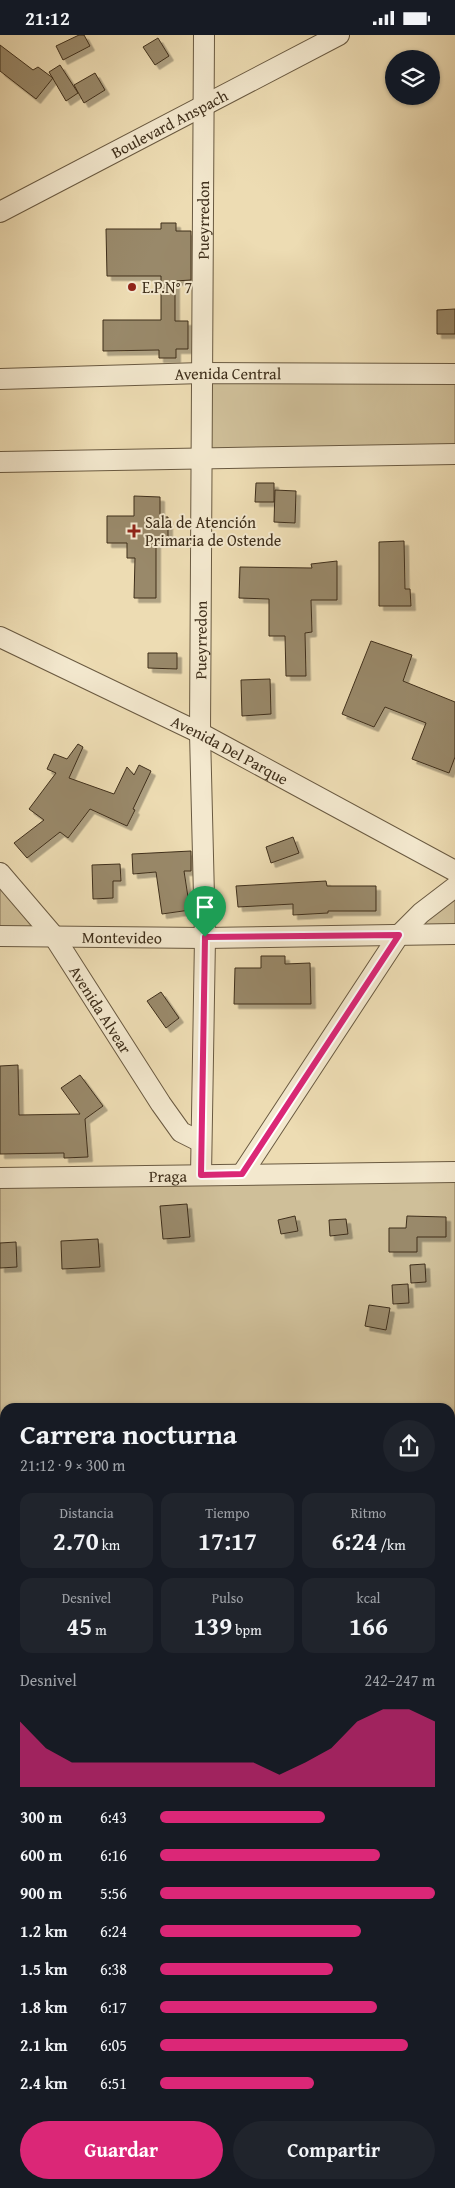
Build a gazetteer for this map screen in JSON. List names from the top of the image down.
{
  "streets": {
    "street": [
      "Boulevard Anspach",
      "Pueyrredon",
      "Avenida Central",
      "Avenida Del Parque",
      "Montevideo",
      "Avenida Alvear",
      "Praga"
    ]
  },
  "crossings": [
    ["Boulevard Anspach", "Pueyrredon"],
    ["Pueyrredon", "Avenida Central"],
    ["Pueyrredon", "Avenida Del Parque"],
    ["Pueyrredon", "Montevideo"],
    ["Pueyrredon", "Avenida Alvear"],
    ["Pueyrredon", "Praga"],
    ["Montevideo", "Avenida Alvear"]
  ],
  "places": {
    "other": ["E.P.N° 7"],
    "health": ["Sala de Atención Primaria de Ostende"]
  },
  "page": {
    "status": "21:12",
    "heading": ["Carrera nocturna", "21:12 · 9 × 300 m"],
    "stats": [
      ["Distancia", "2.70 km"],
      ["Tiempo", "17:17"],
      ["Ritmo", "6:24 /km"],
      ["Desnivel", "45 m"],
      ["Pulso", "139 bpm"],
      ["kcal", "166"]
    ],
    "chart": ["Desnivel", "242–247 m"],
    "list": [
      {
        "name": "300 m",
        "note": "6:43"
      },
      {
        "name": "600 m",
        "note": "6:16"
      },
      {
        "name": "900 m",
        "note": "5:56"
      },
      {
        "name": "1.2 km",
        "note": "6:24"
      },
      {
        "name": "1.5 km",
        "note": "6:38"
      },
      {
        "name": "1.8 km",
        "note": "6:17"
      },
      {
        "name": "2.1 km",
        "note": "6:05"
      },
      {
        "name": "2.4 km",
        "note": "6:51"
      }
    ],
    "buttons": ["Guardar", "Compartir"]
  }
}
